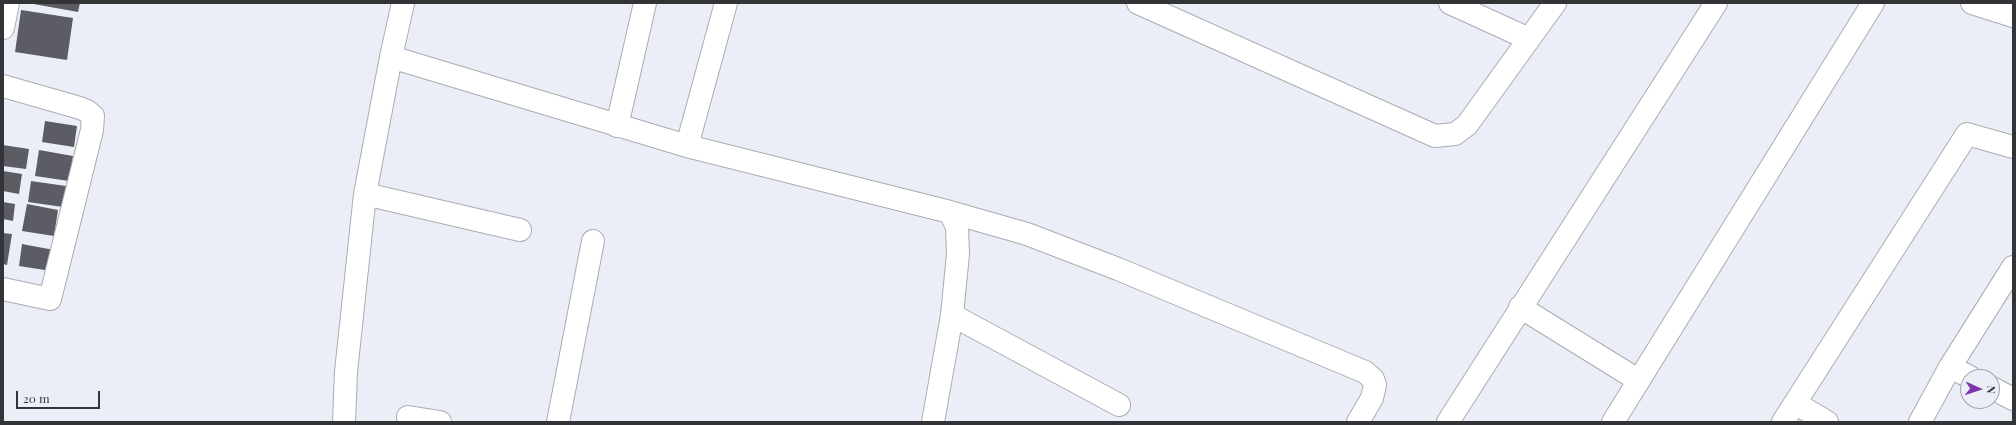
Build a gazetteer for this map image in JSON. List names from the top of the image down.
{
  "scale_bar": "20 m",
  "north": "right"
}
